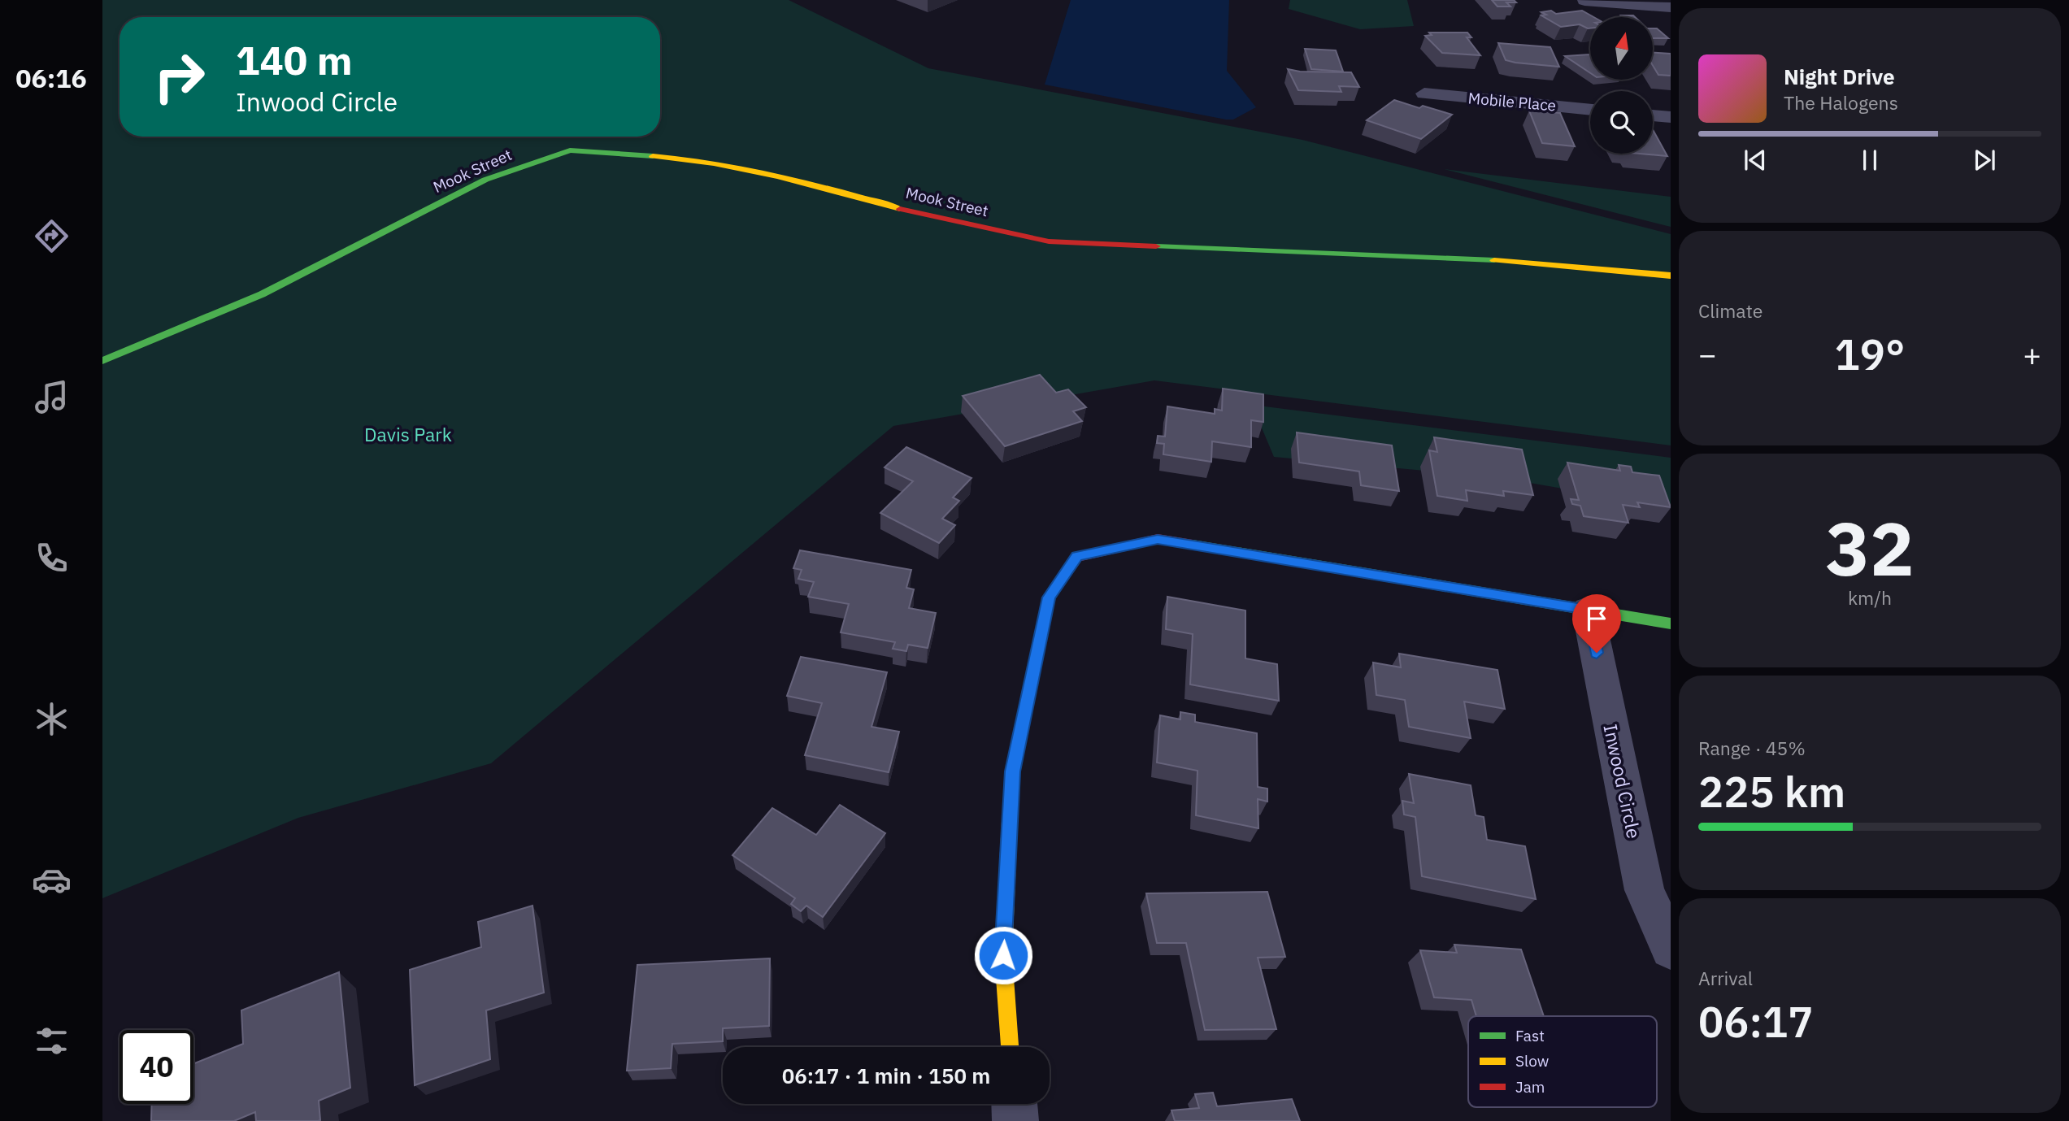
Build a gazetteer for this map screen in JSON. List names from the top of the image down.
{
  "streets": {
    "street": ["Mobile Place", "Mook Street", "Inwood Circle"]
  },
  "parks": ["Davis Park"],
  "legend": ["Fast", "Slow", "Jam"],
  "north": "top",
  "page": {
    "tabs": "06:16",
    "turn": ["140 m", "Inwood Circle"],
    "song": ["Night Drive", "The Halogens"],
    "tile": [
      "Climate",
      ["32", "km/h"],
      ["Range · 45%", "225 km"],
      ["Arrival", "06:17"]
    ],
    "heat": ["−", "19°", "+"],
    "limit": "40",
    "trip": "06:17 · 1 min · 150 m"
  }
}
